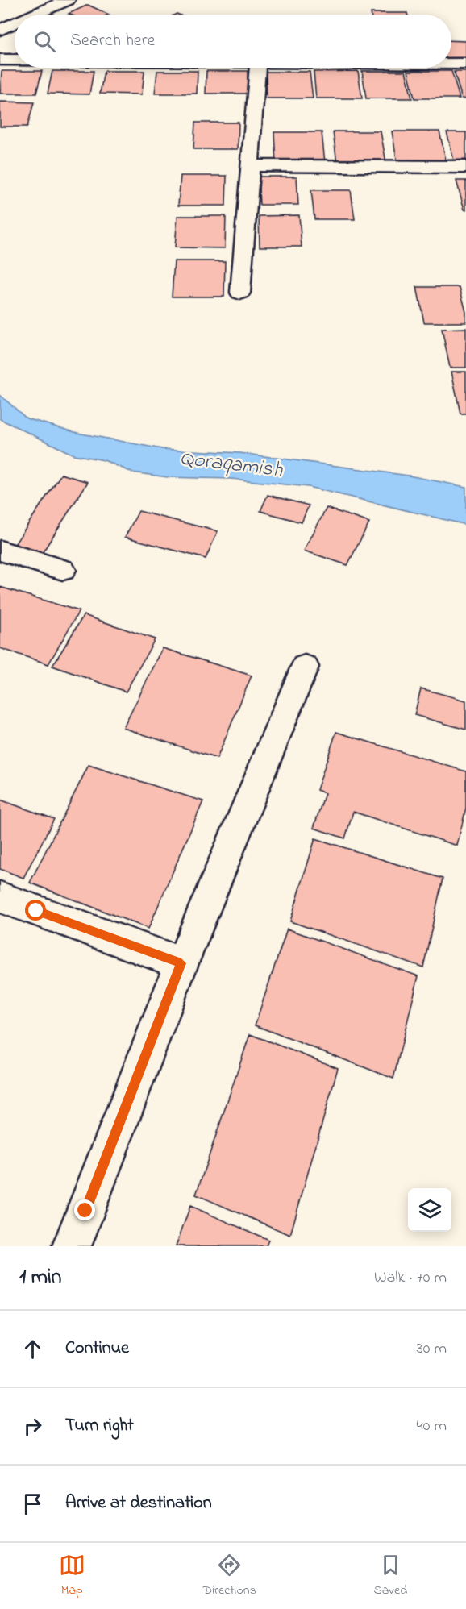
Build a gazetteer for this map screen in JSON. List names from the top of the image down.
{
  "water": ["Qoraqamish"],
  "page": {
    "search": "Search here",
    "heading": ["1 min", "Walk · 70 m"],
    "list": [
      ["Continue", "30 m"],
      ["Turn right", "40 m"],
      "Arrive at destination"
    ],
    "nav": ["Map", "Directions", "Saved"]
  }
}
